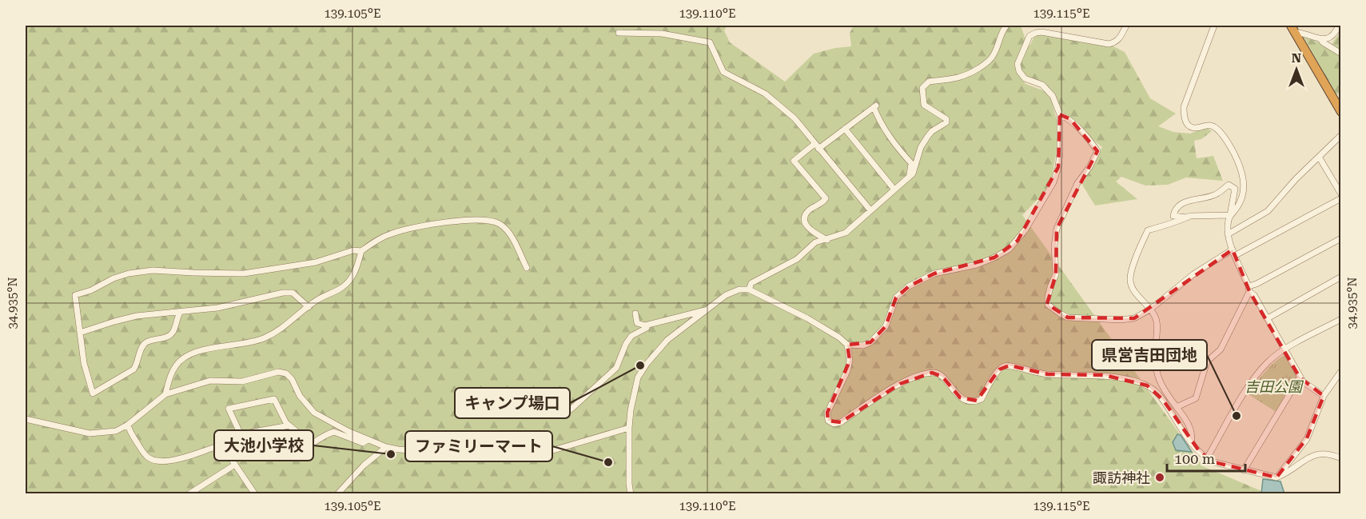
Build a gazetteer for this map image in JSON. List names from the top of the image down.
{
  "parks": ["吉田公園"],
  "places": [
    "キャンプ場口",
    "県営吉田団地",
    "大池小学校",
    "ファミリーマート",
    "諏訪神社"
  ],
  "scale_bar": "100 m",
  "north": "top",
  "coordinates": [
    "139.105°E",
    "139.110°E",
    "139.115°E",
    "34.935°N"
  ]
}
